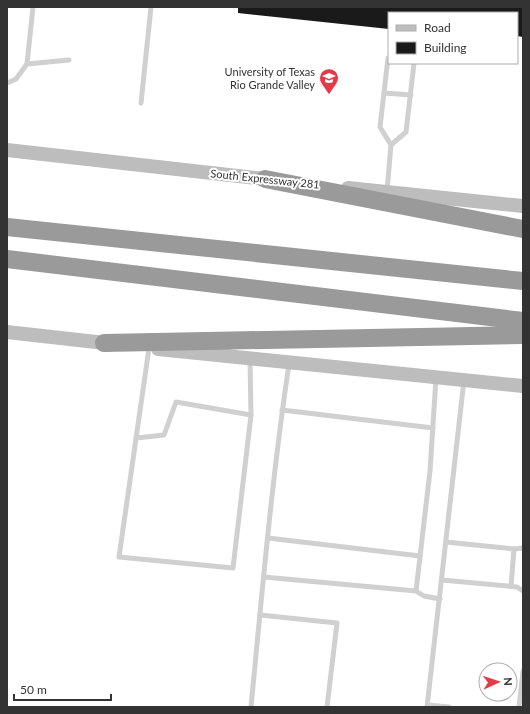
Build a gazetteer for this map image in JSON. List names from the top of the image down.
{
  "streets": {
    "main road": ["South Expressway 281"]
  },
  "places": {
    "school or university": ["University of Texas Rio Grande Valley"]
  },
  "legend": ["Road", "Building"],
  "scale_bar": "50 m",
  "north": "right"
}
